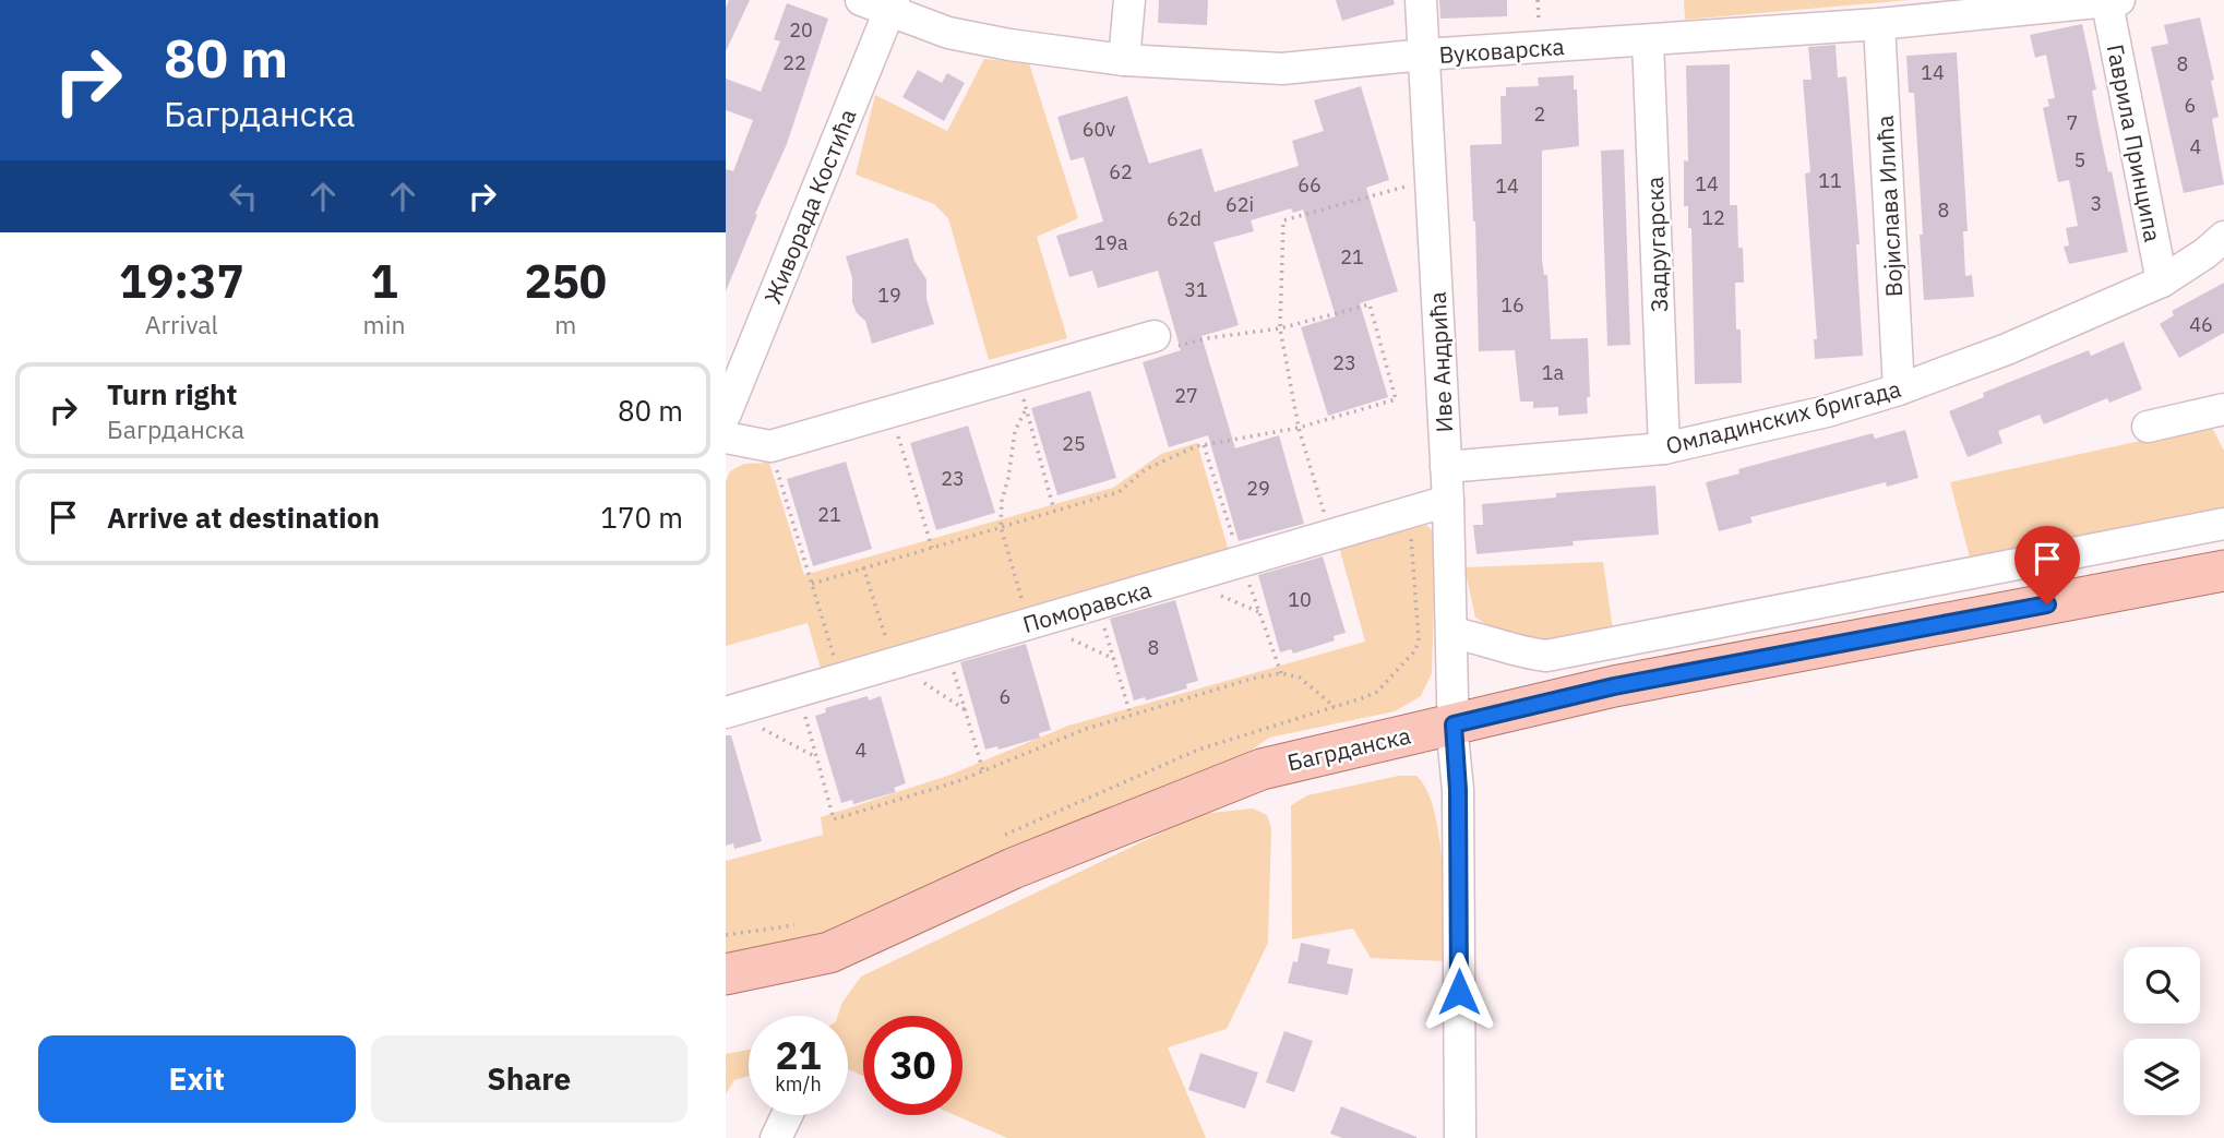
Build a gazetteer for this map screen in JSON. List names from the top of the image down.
{
  "streets": {
    "main road": ["Багрданска"],
    "street": [
      "Вуковарска",
      "Гаврила Принципа",
      "Живорада Костића",
      "Војислава Илића",
      "Задругарска",
      "Иве Андрића",
      "Омладинских бригада",
      "Поморавска"
    ]
  },
  "crossings": [
    ["Вуковарска", "Гаврила Принципа"],
    ["Вуковарска", "Живорада Костића"],
    ["Вуковарска", "Војислава Илића"],
    ["Вуковарска", "Задругарска"],
    ["Вуковарска", "Иве Андрића"],
    ["Гаврила Принципа", "Омладинских бригада"],
    ["Војислава Илића", "Омладинских бригада"],
    ["Задругарска", "Омладинских бригада"],
    ["Иве Андрића", "Омладинских бригада"],
    ["Иве Андрића", "Поморавска"],
    ["Иве Андрића", "Багрданска"]
  ],
  "house_numbers": [
    "20",
    "22",
    "8",
    "14",
    "6",
    "2",
    "7",
    "60v",
    "4",
    "5",
    "62",
    "11",
    "14",
    "66",
    "14",
    "3",
    "62i",
    "8",
    "12",
    "62d",
    "19a",
    "21",
    "31",
    "19",
    "16",
    "46",
    "23",
    "1a",
    "27",
    "25",
    "23",
    "29",
    "21",
    "10",
    "8",
    "6",
    "4"
  ],
  "page": {
    "turn": ["80 m", "Багрданска"],
    "eta": [
      "19:37",
      "Arrival",
      "1",
      "min",
      "250",
      "m"
    ],
    "list": [
      {
        "name": "Turn right",
        "note": "Багрданска",
        "value": "80 m"
      },
      {
        "name": "Arrive at destination",
        "value": "170 m"
      }
    ],
    "speed": "21 km/h",
    "limit": "30",
    "buttons": ["Exit", "Share"]
  }
}
